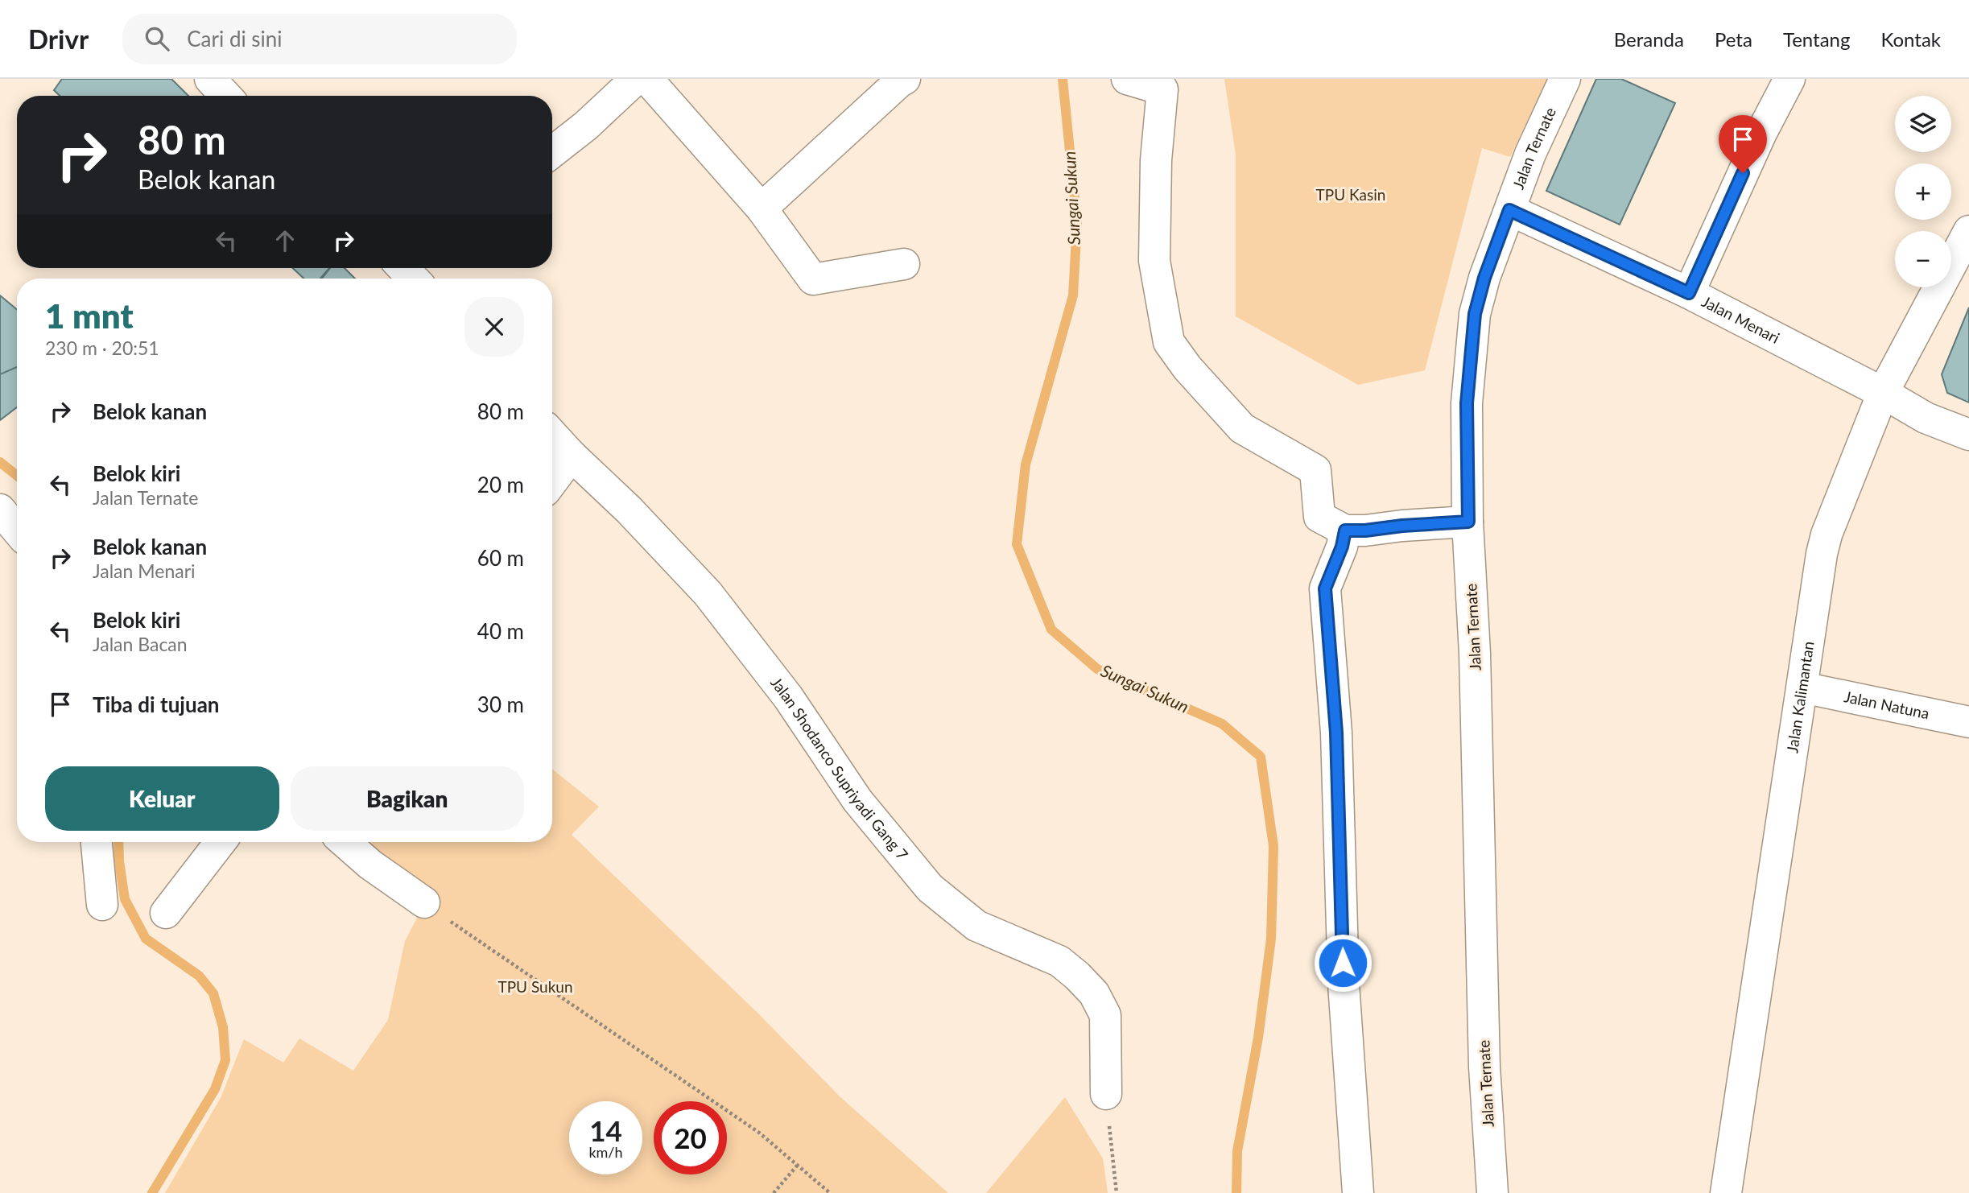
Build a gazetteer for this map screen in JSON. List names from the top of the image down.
{
  "streets": {
    "street": [
      "Jalan Ternate",
      "Jalan Menari",
      "Jalan Kalimantan",
      "Jalan Natuna",
      "Jalan Shodanco Supriyadi Gang 7"
    ]
  },
  "crossings": [
    ["Jalan Ternate", "Jalan Menari"],
    ["Jalan Menari", "Jalan Kalimantan"],
    ["Jalan Kalimantan", "Jalan Natuna"]
  ],
  "water": ["Sungai Sukun"],
  "parks": ["TPU Kasin", "TPU Sukun"],
  "page": {
    "header": "Drivr",
    "search": "Cari di sini",
    "nav": [
      "Beranda",
      "Peta",
      "Tentang",
      "Kontak"
    ],
    "map_buttons": ["+", "−"],
    "turn": ["80 m", "Belok kanan"],
    "heading": ["1 mnt", "230 m · 20:51"],
    "list": [
      {
        "name": "Belok kanan",
        "value": "80 m"
      },
      {
        "name": "Belok kiri",
        "note": "Jalan Ternate",
        "value": "20 m"
      },
      {
        "name": "Belok kanan",
        "note": "Jalan Menari",
        "value": "60 m"
      },
      {
        "name": "Belok kiri",
        "note": "Jalan Bacan",
        "value": "40 m"
      },
      {
        "name": "Tiba di tujuan",
        "value": "30 m"
      }
    ],
    "buttons": ["Keluar", "Bagikan"],
    "speed": "14 km/h",
    "limit": "20"
  }
}
